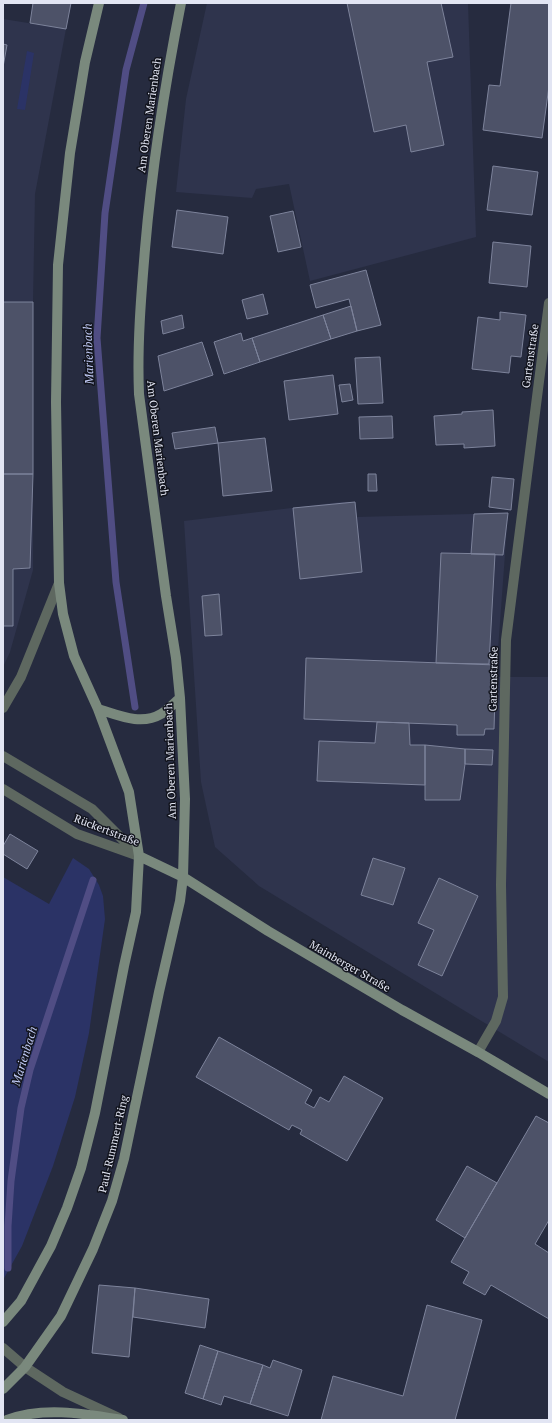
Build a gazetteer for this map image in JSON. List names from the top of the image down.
{
  "streets": {
    "main road": ["Am Oberen Marienbach", "Mainberger Straße", "Paul-Rummert-Ring"],
    "street": ["Gartenstraße", "Rückertstraße"]
  },
  "crossings": [
    ["Am Oberen Marienbach", "Mainberger Straße"],
    ["Am Oberen Marienbach", "Paul-Rummert-Ring"],
    ["Gartenstraße", "Mainberger Straße"],
    ["Rückertstraße", "Mainberger Straße"],
    ["Mainberger Straße", "Paul-Rummert-Ring"]
  ],
  "water": ["Marienbach"]
}
